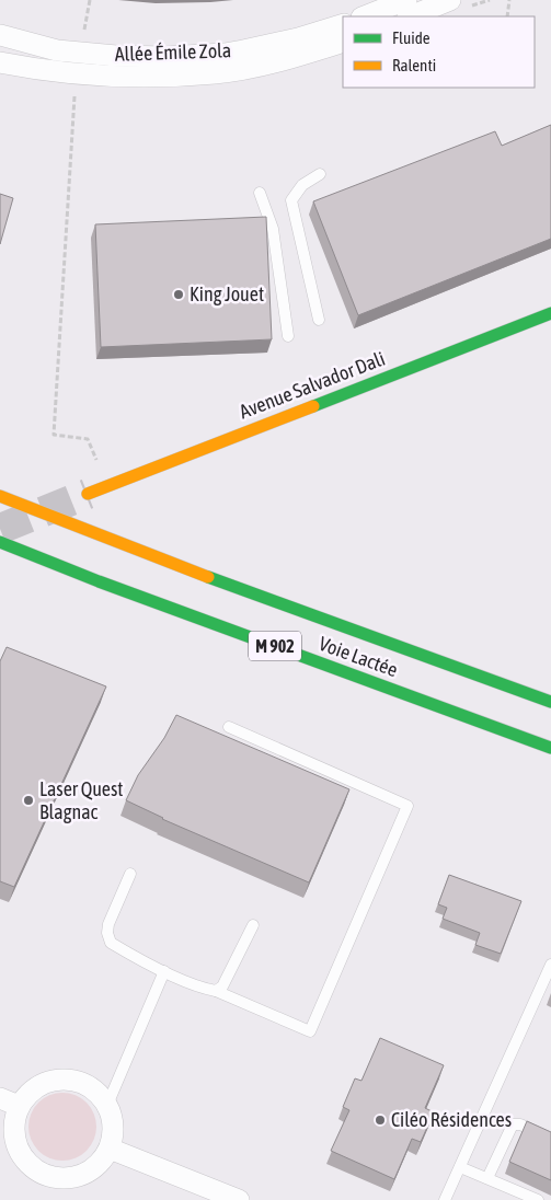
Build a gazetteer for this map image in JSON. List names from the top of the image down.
{
  "streets": {
    "main road": ["Avenue Salvador Dali", "M 902", "Voie Lactée"],
    "street": ["Allée Émile Zola"]
  },
  "places": ["King Jouet", "Laser Quest Blagnac", "Ciléo Résidences"],
  "legend": ["Fluide", "Ralenti"]
}
